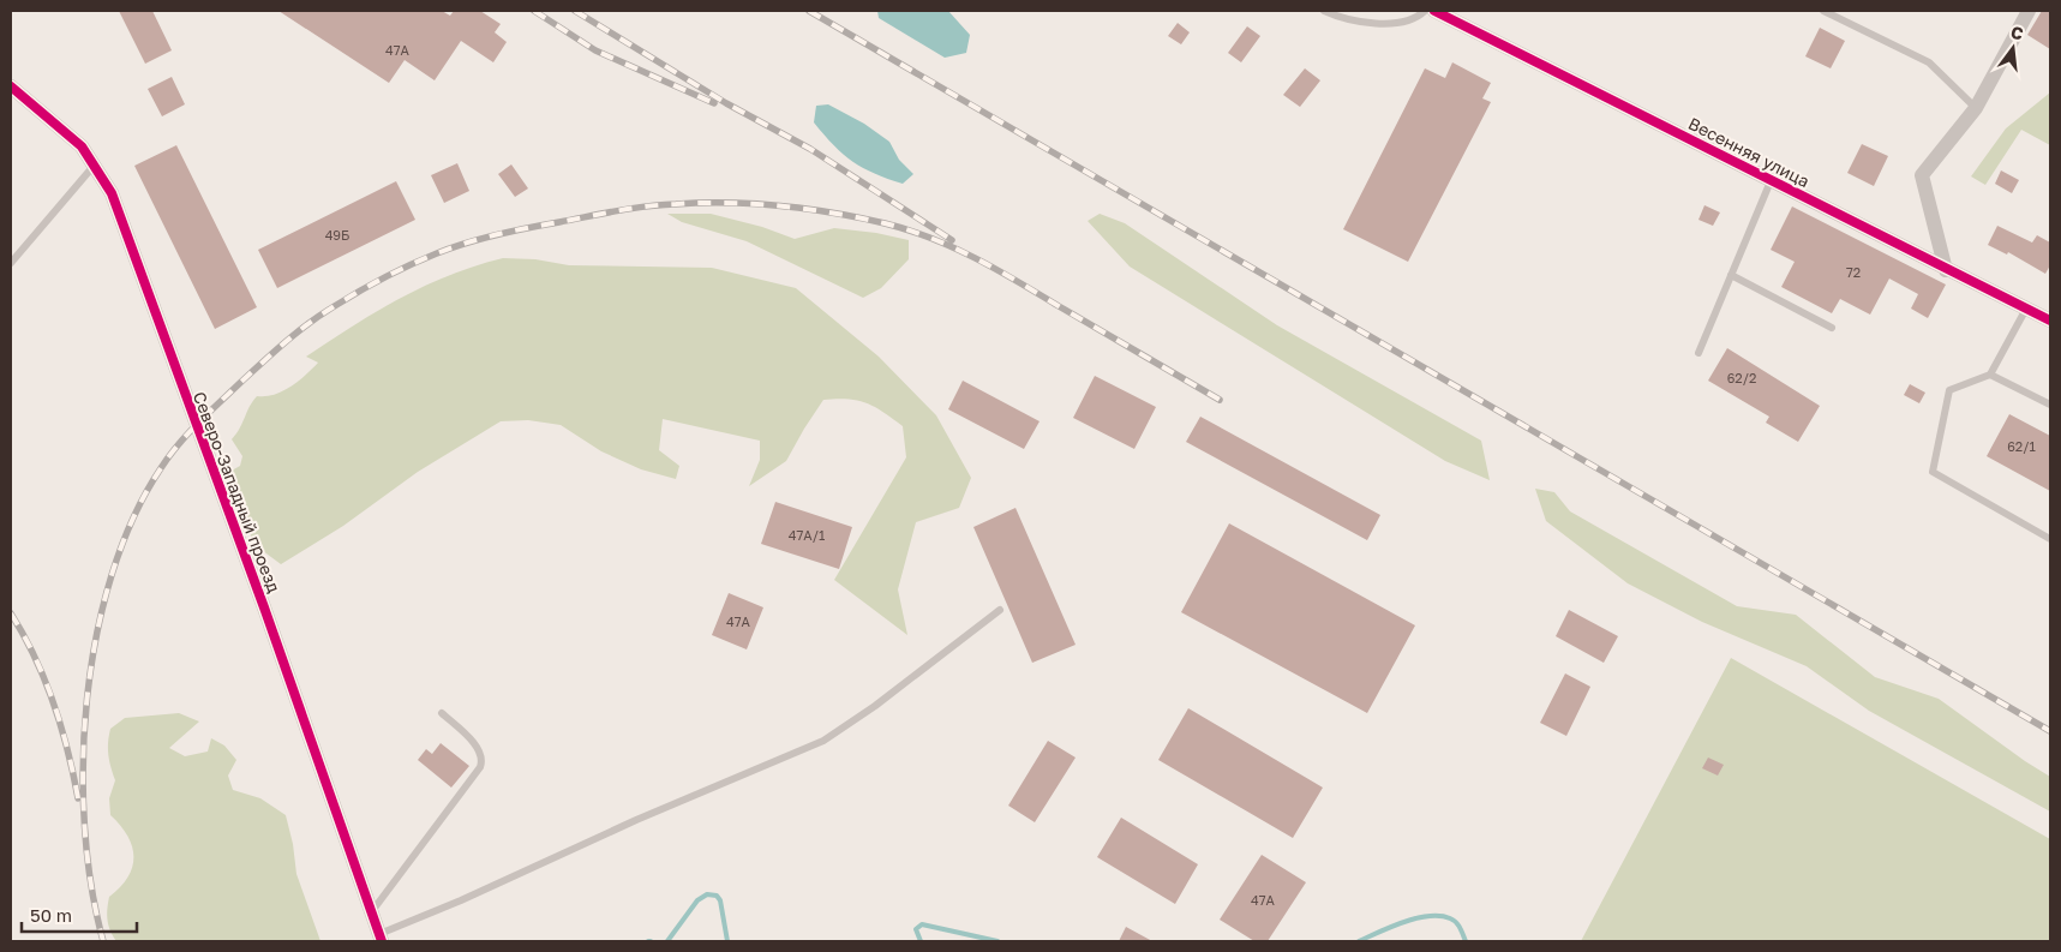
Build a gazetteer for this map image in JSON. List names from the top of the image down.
{
  "streets": {
    "street": ["Весенняя улица", "Северо-Западный проезд"]
  },
  "house_numbers": [
    "47А",
    "49Б",
    "72",
    "62/2",
    "62/1",
    "47А/1",
    "47А",
    "47А"
  ],
  "scale_bar": "50 m",
  "north": "top"
}
